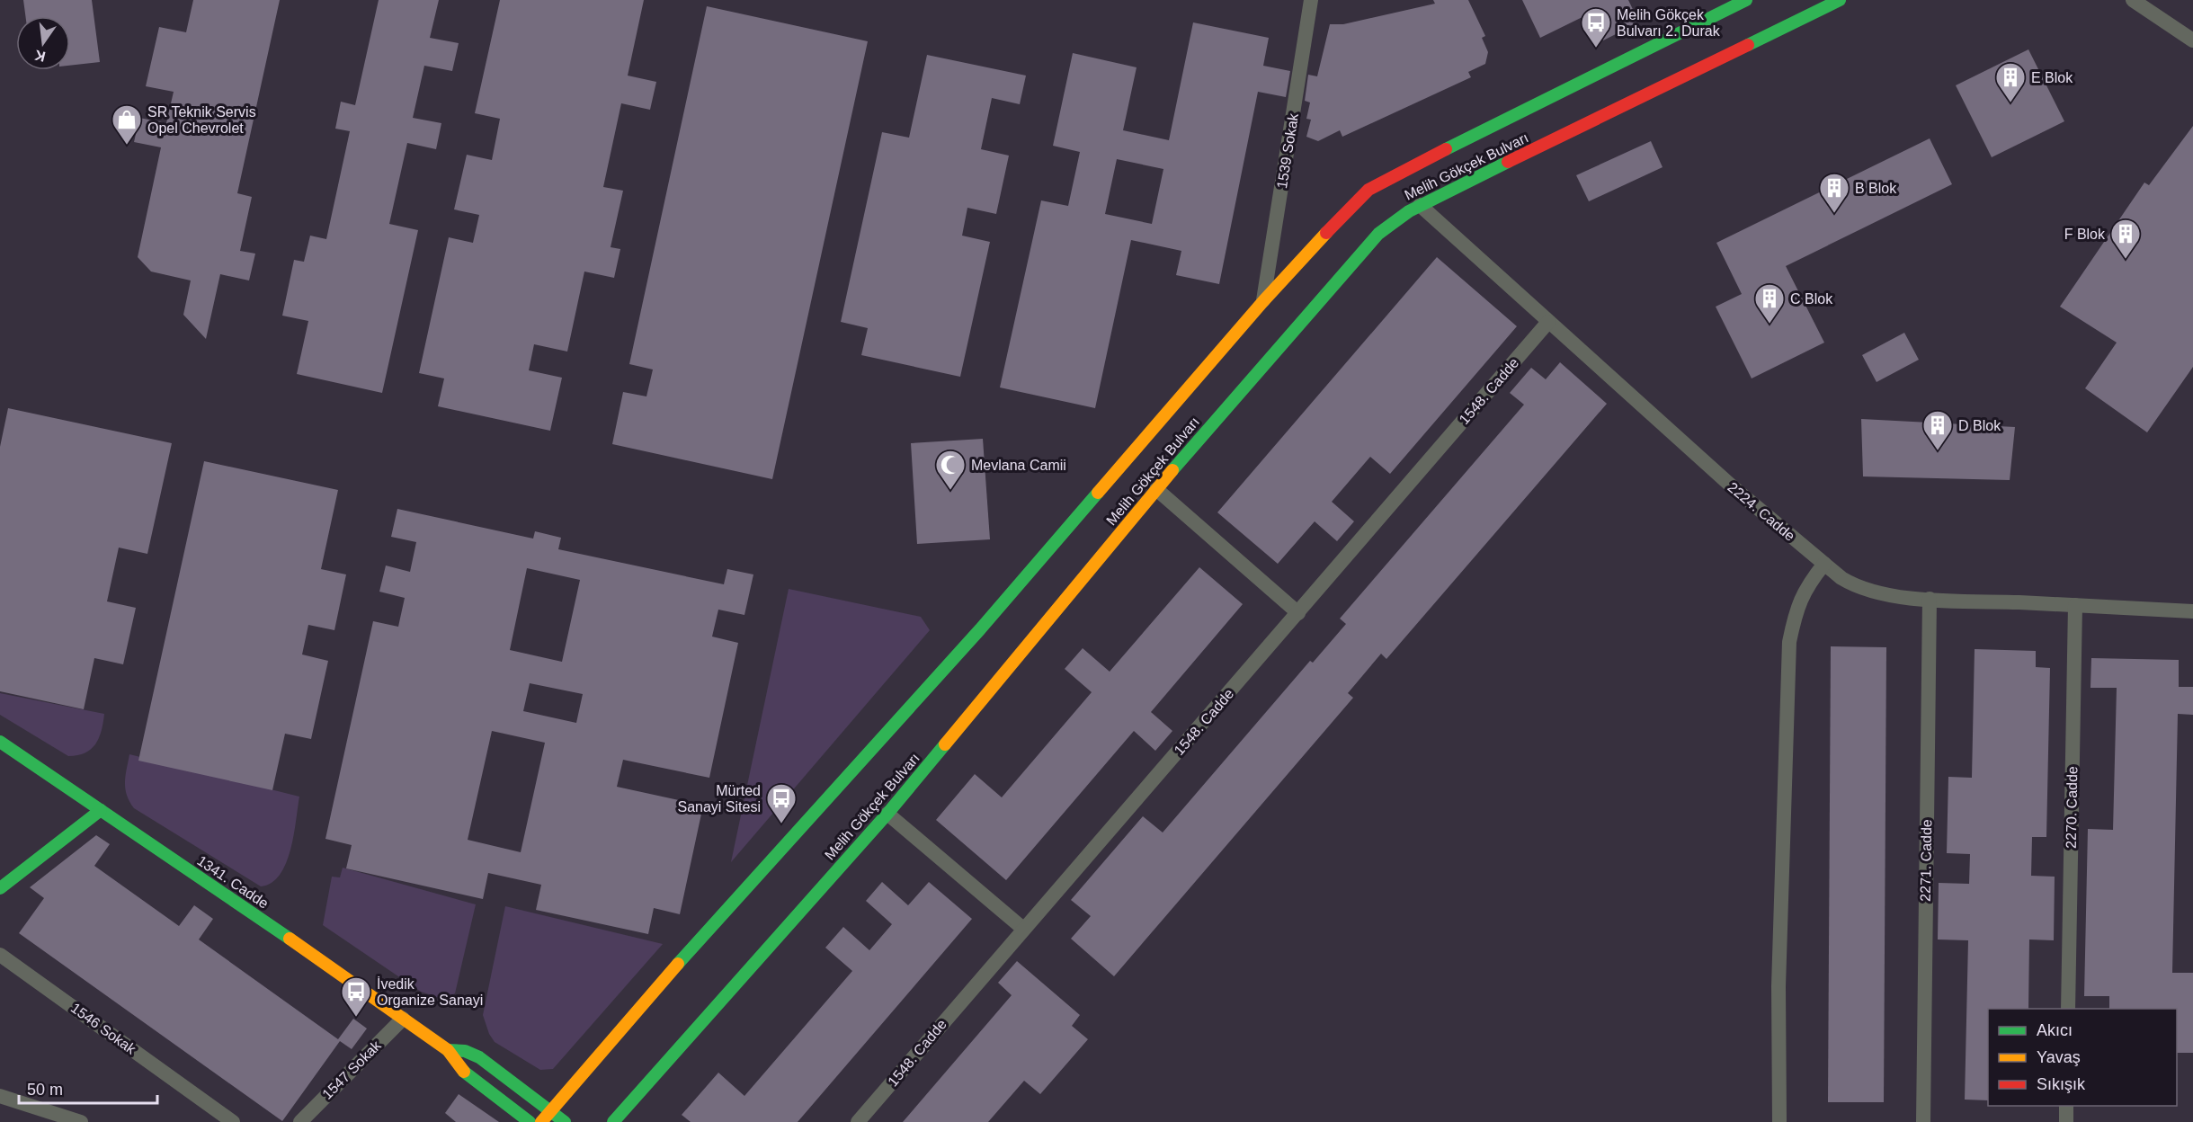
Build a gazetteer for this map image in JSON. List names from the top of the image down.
{
  "streets": {
    "main road": ["Melih Gökçek Bulvarı", "1341. Cadde"],
    "street": [
      "1539 Sokak",
      "1548. Cadde",
      "2224. Cadde",
      "2270. Cadde",
      "2271. Cadde",
      "1546 Sokak",
      "1547 Sokak"
    ]
  },
  "crossings": [
    ["1539 Sokak", "Melih Gökçek Bulvarı"],
    ["Melih Gökçek Bulvarı", "2224. Cadde"],
    ["Melih Gökçek Bulvarı", "1341. Cadde"],
    ["1548. Cadde", "2224. Cadde"],
    ["2224. Cadde", "2270. Cadde"],
    ["2224. Cadde", "2271. Cadde"],
    ["1341. Cadde", "1547 Sokak"]
  ],
  "places": {
    "bus stop": ["Melih Gökçek Bulvarı 2. Durak", "Mürted Sanayi Sitesi", "İvedik Organize Sanayi"],
    "building": [
      "E Blok",
      "B Blok",
      "F Blok",
      "C Blok",
      "D Blok"
    ],
    "shop": ["SR Teknik Servis Opel Chevrolet"],
    "mosque": ["Mevlana Camii"]
  },
  "legend": ["Akıcı", "Yavaş", "Sıkışık"],
  "scale_bar": "50 m",
  "north": "bottom"
}
